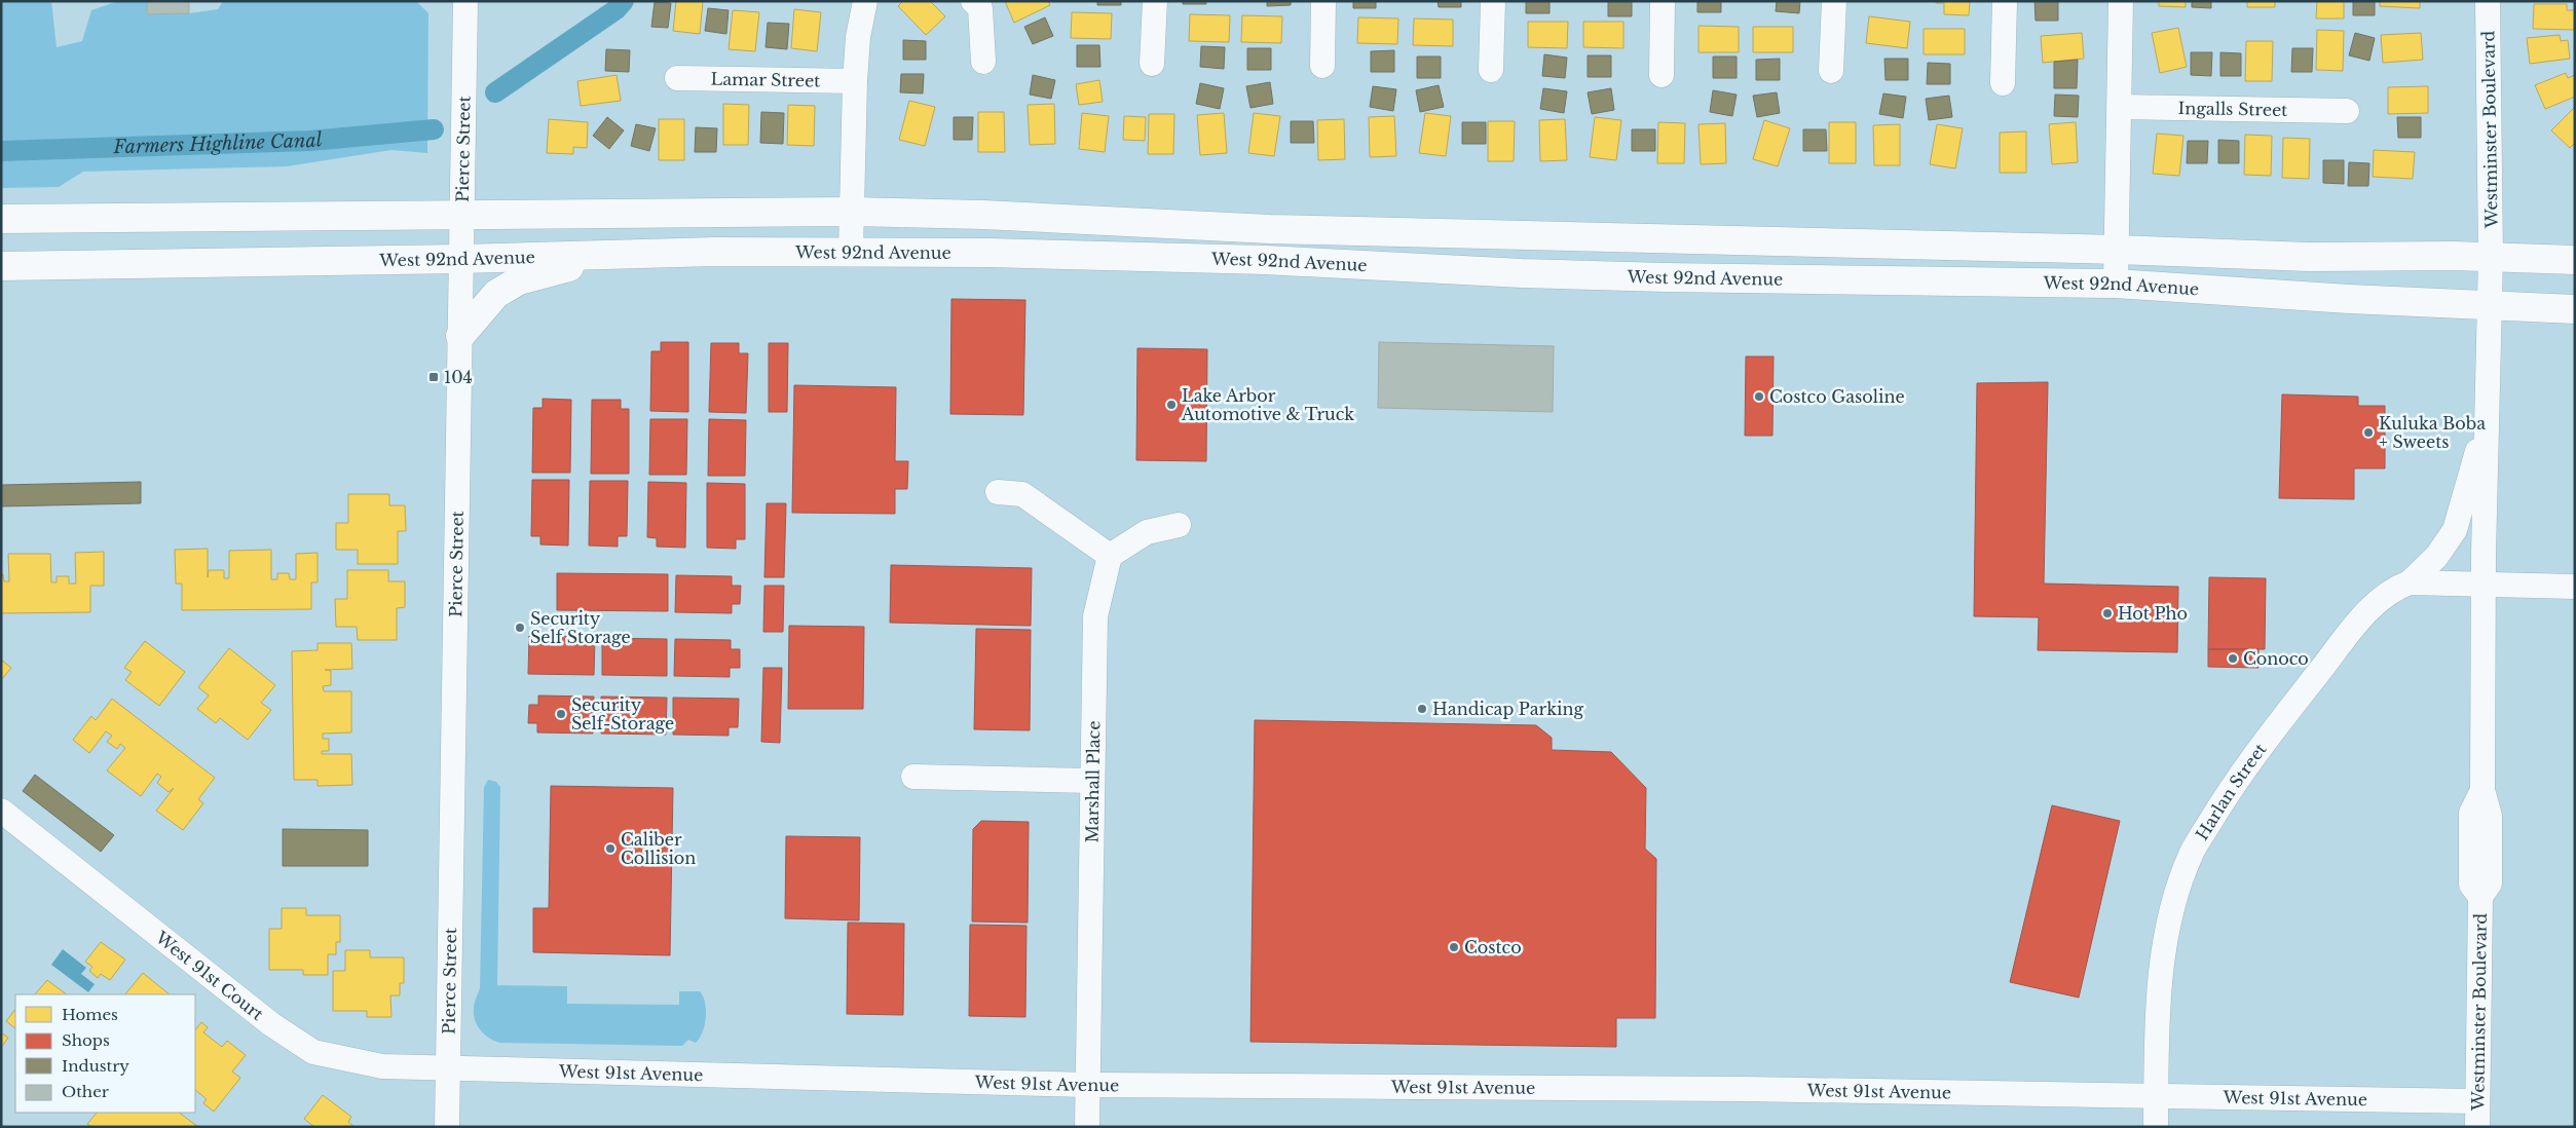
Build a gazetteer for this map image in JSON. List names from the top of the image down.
{
  "streets": {
    "main road": ["West 92nd Avenue"],
    "street": [
      "Lamar Street",
      "Ingalls Street",
      "Westminster Boulevard",
      "Pierce Street",
      "Marshall Place",
      "Harlan Street",
      "West 91st Court",
      "West 91st Avenue"
    ]
  },
  "crossings": [
    ["Westminster Boulevard", "West 92nd Avenue"],
    ["Westminster Boulevard", "Harlan Street"],
    ["Westminster Boulevard", "West 91st Avenue"],
    ["Pierce Street", "West 92nd Avenue"],
    ["Pierce Street", "West 91st Court"],
    ["Pierce Street", "West 91st Avenue"],
    ["Marshall Place", "West 91st Avenue"],
    ["Harlan Street", "West 91st Avenue"],
    ["West 91st Court", "West 91st Avenue"]
  ],
  "water": ["Farmers Highline Canal"],
  "places": {
    "transit": ["104"],
    "other": [
      "Costco Gasoline",
      "Lake Arbor Automotive & Truck",
      "Kuluka Boba + Sweets",
      "Hot Pho",
      "Security Self Storage",
      "Conoco",
      "Handicap Parking",
      "Security Self-Storage",
      "Caliber Collision",
      "Costco"
    ]
  },
  "legend": [
    "Homes",
    "Shops",
    "Industry",
    "Other"
  ]
}
